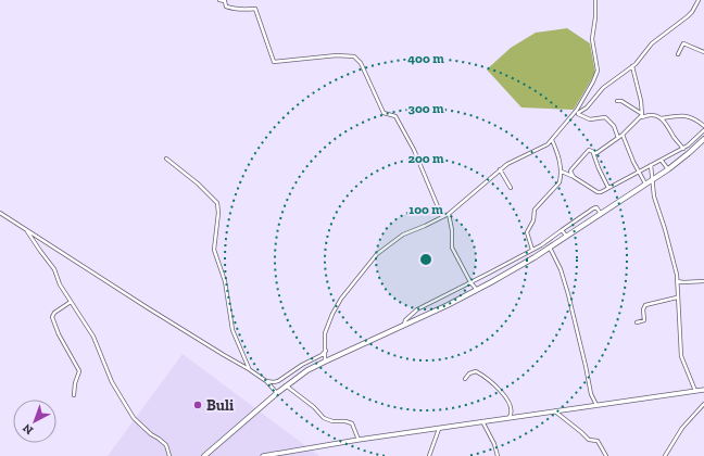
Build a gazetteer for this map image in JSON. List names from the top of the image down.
{
  "places": ["Buli"],
  "north": "bottom left",
  "rings": [
    "400 m",
    "300 m",
    "200 m",
    "100 m"
  ]
}
